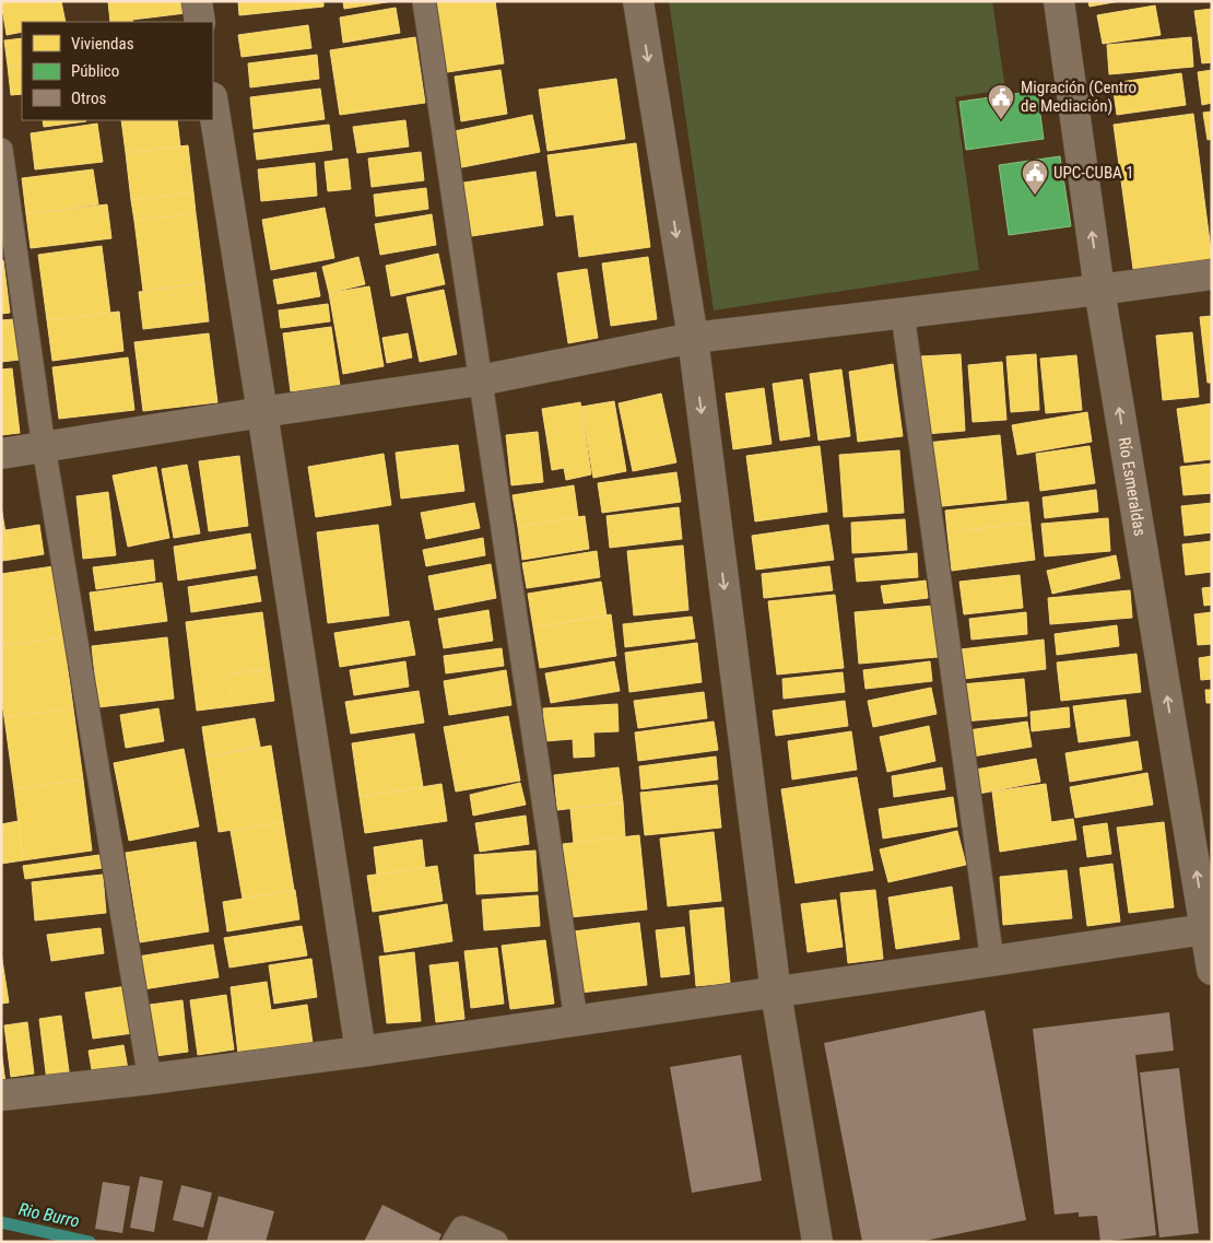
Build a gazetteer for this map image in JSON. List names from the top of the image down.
{
  "streets": {
    "street": ["Río Esmeraldas"]
  },
  "one_way": ["Río Esmeraldas"],
  "water": ["Rio Burro"],
  "places": {
    "public building": ["Migración (Centro de Mediación)", "UPC-CUBA 1"]
  },
  "legend": ["Viviendas", "Público", "Otros"]
}
